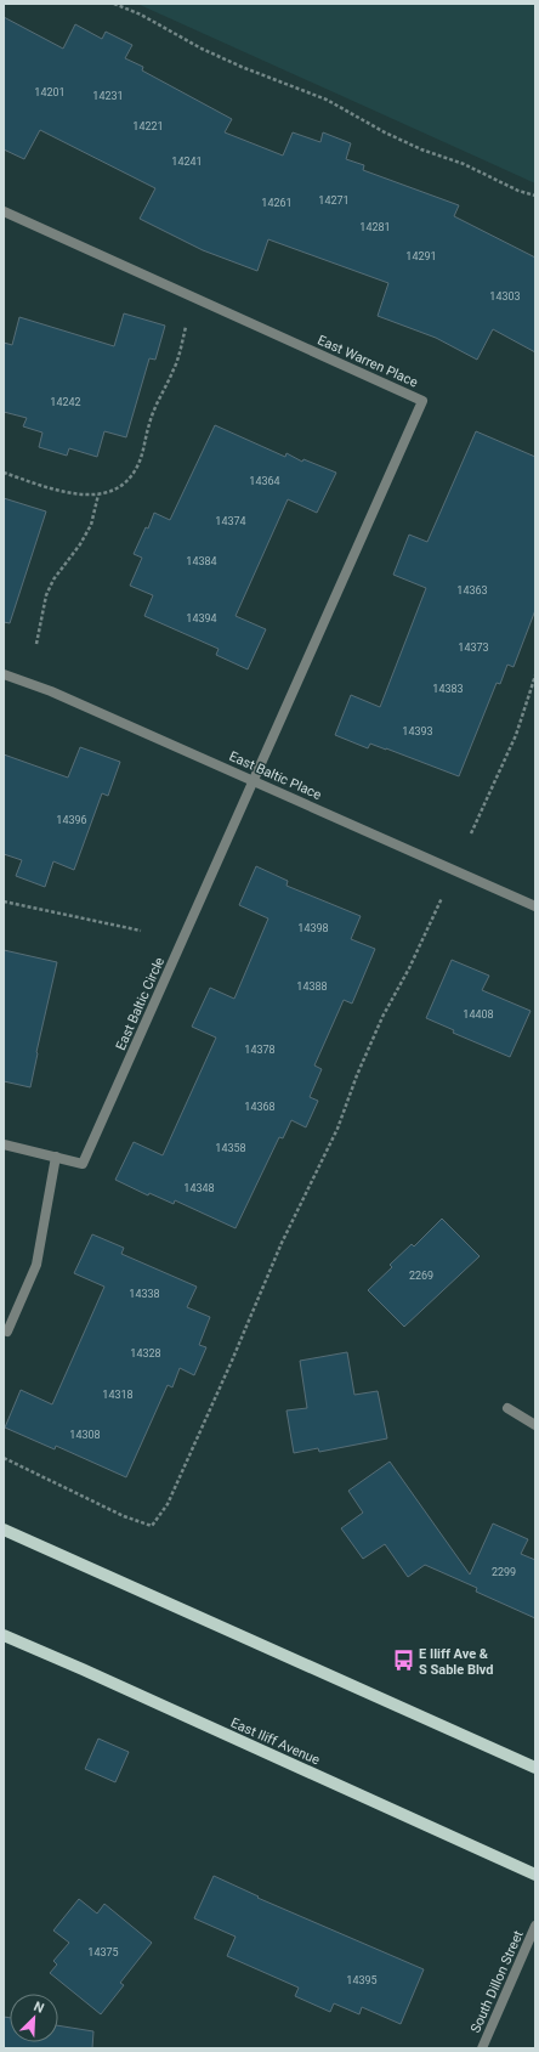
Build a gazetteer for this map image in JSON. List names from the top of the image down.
{
  "streets": {
    "main road": ["East Iliff Avenue"],
    "street": [
      "East Warren Place",
      "East Baltic Place",
      "East Baltic Circle",
      "South Dillon Street"
    ]
  },
  "crossings": [
    ["East Warren Place", "East Baltic Place"],
    ["East Warren Place", "East Baltic Circle"],
    ["East Baltic Place", "East Baltic Circle"]
  ],
  "places": {
    "bus stop": ["E Iliff Ave & S Sable Blvd"]
  },
  "house_numbers": [
    "14201",
    "14231",
    "14221",
    "14241",
    "14271",
    "14261",
    "14281",
    "14291",
    "14303",
    "14242",
    "14364",
    "14374",
    "14384",
    "14363",
    "14394",
    "14373",
    "14383",
    "14393",
    "14396",
    "14398",
    "14388",
    "14408",
    "14378",
    "14368",
    "14358",
    "14348",
    "2269",
    "14338",
    "14328",
    "14318",
    "14308",
    "2299",
    "14375",
    "14395"
  ],
  "north": "top right"
}
